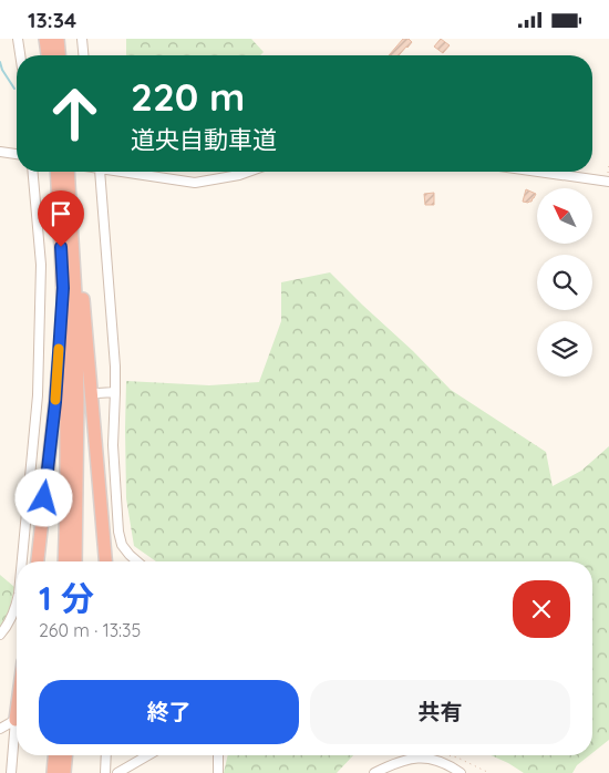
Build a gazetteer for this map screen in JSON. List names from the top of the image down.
{
  "north": "top left",
  "page": {
    "status": "13:34",
    "turn": ["220 m", "道央自動車道"],
    "heading": ["1 分", "260 m · 13:35"],
    "buttons": ["終了", "共有"]
  }
}
